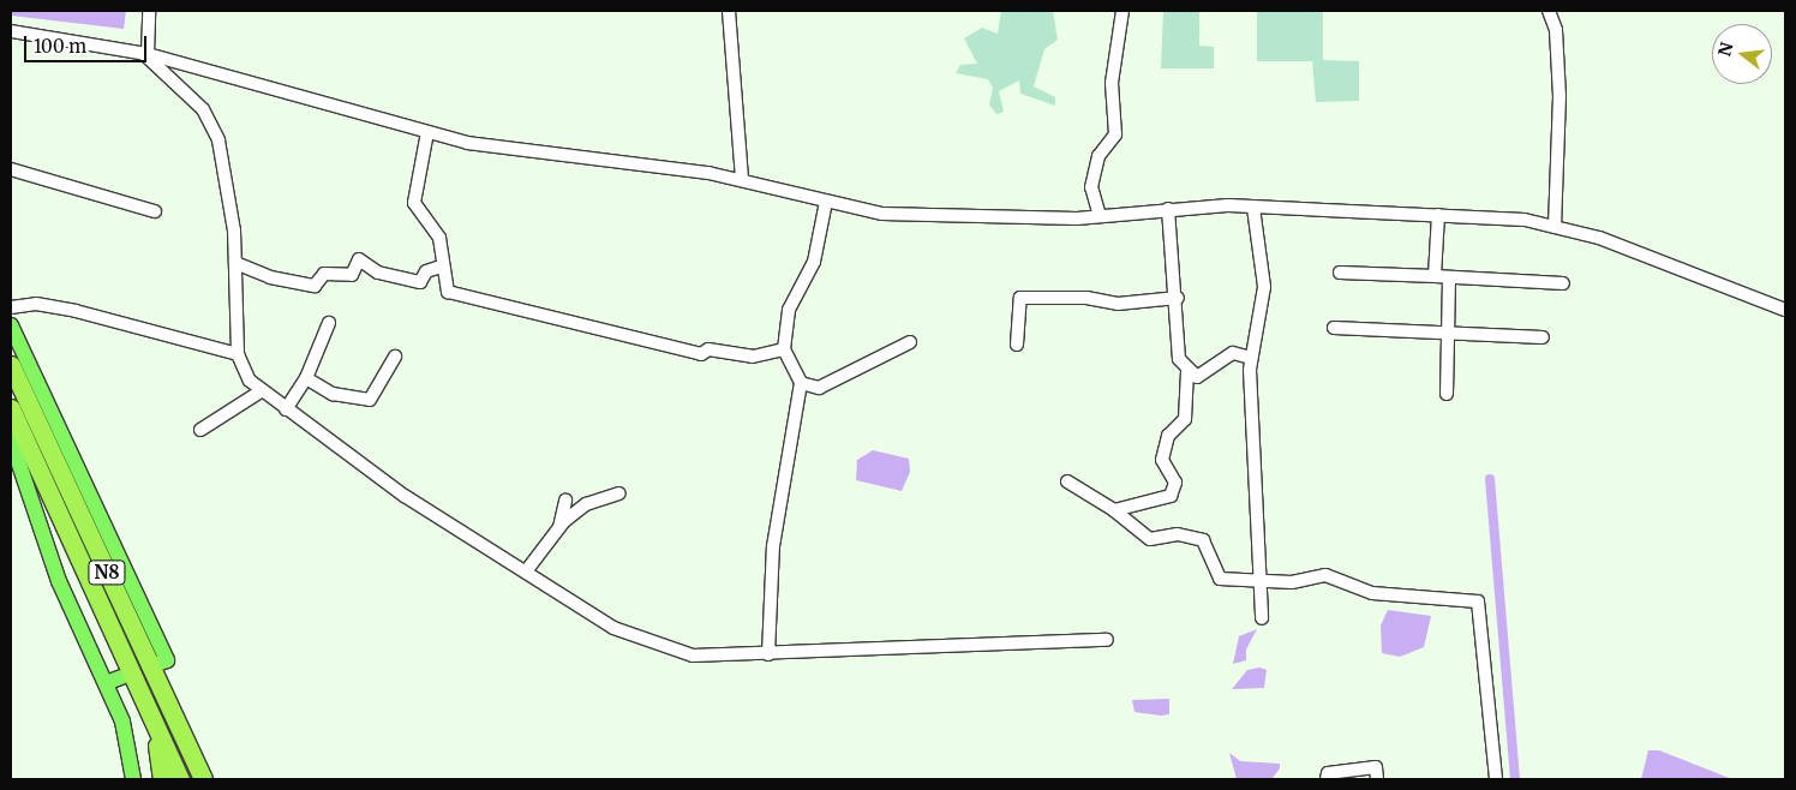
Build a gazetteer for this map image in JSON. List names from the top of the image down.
{
  "streets": {
    "highway": ["N8"]
  },
  "scale_bar": "100 m",
  "north": "left"
}
